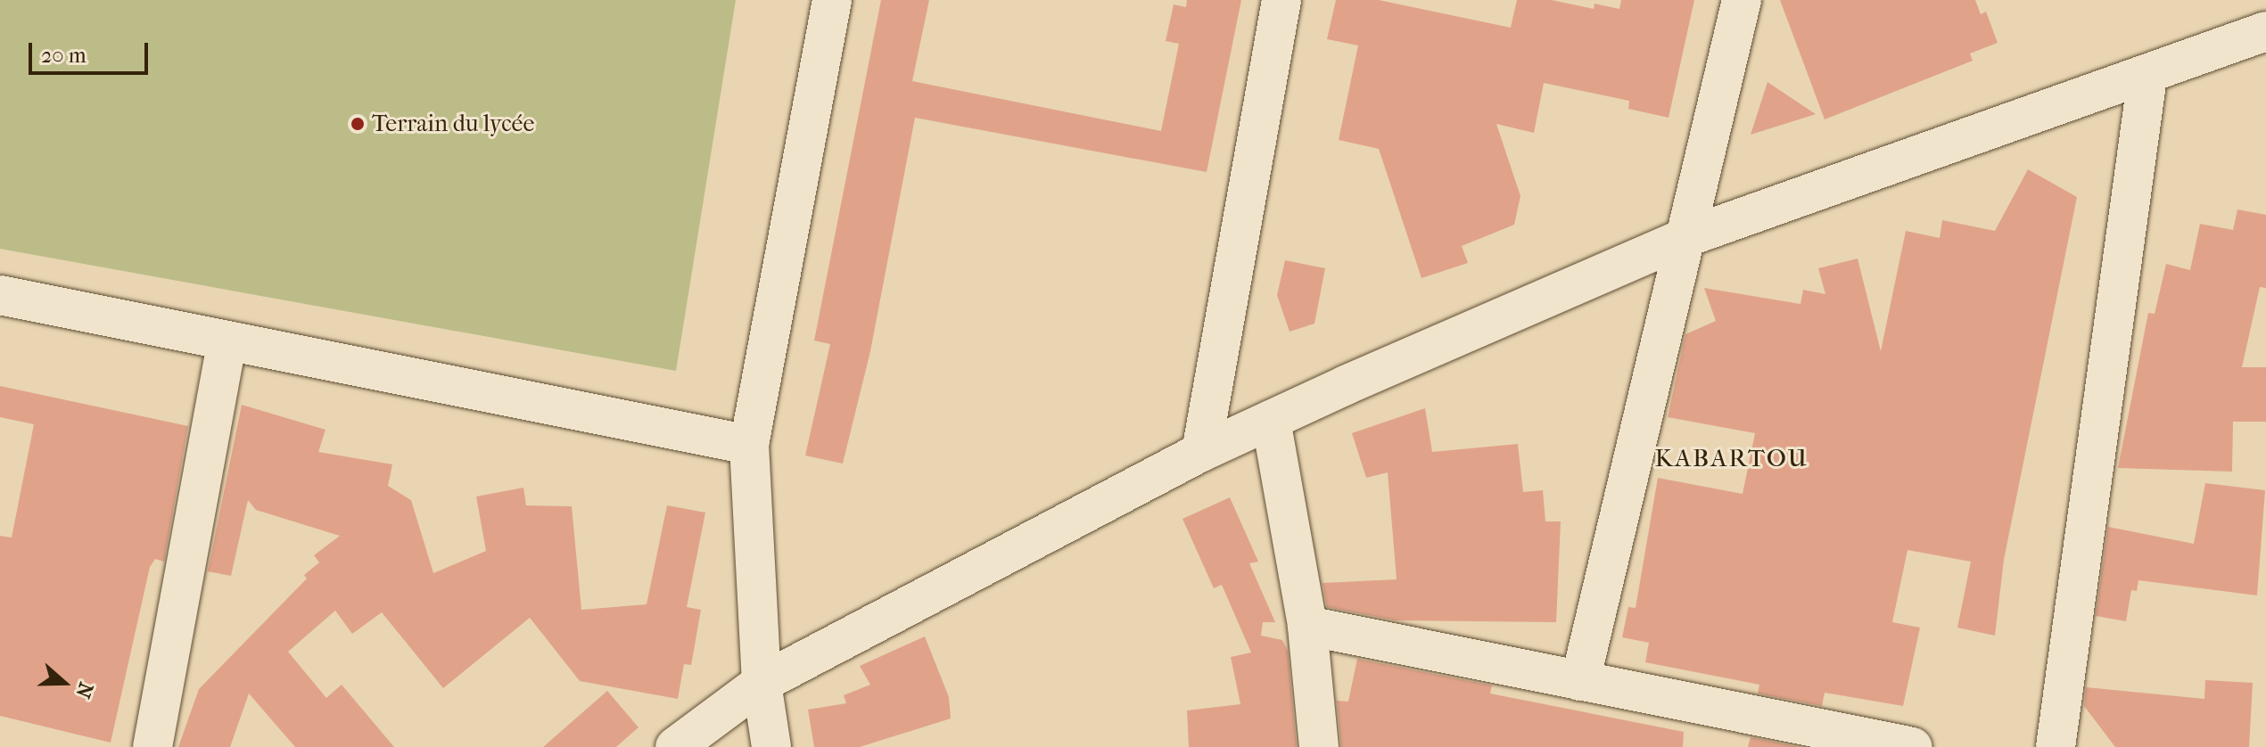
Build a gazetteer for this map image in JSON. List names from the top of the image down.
{
  "districts": ["KABARTOU"],
  "places": ["Terrain du lycée"],
  "scale_bar": "20 m",
  "north": "right"
}
